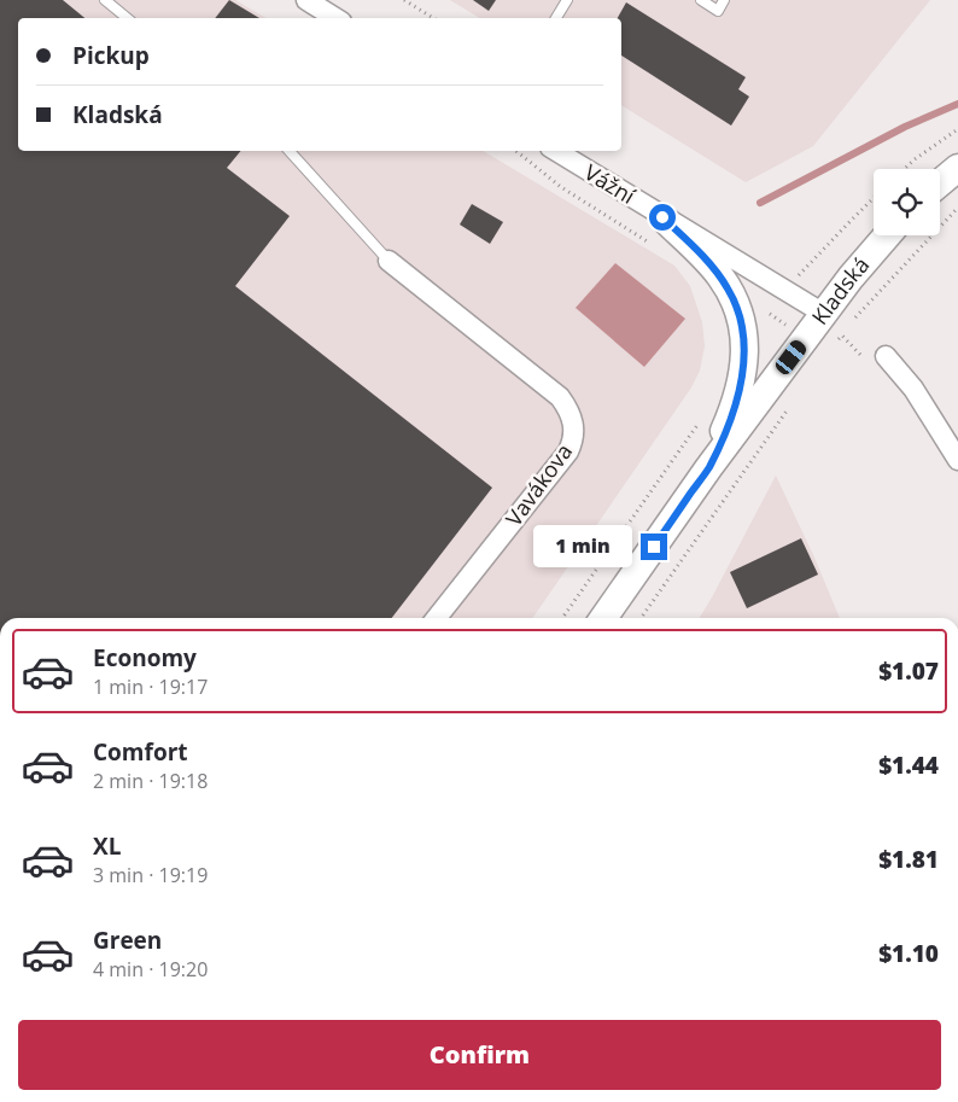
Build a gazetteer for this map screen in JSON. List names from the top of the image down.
{
  "streets": {
    "main road": ["Kladská"],
    "street": ["Vážní", "Vavákova"]
  },
  "crossings": [
    ["Vážní", "Kladská"]
  ],
  "page": {
    "banner": ["Pickup", "Kladská"],
    "bubble": "1 min",
    "list": [
      {
        "name": "Economy",
        "note": "1 min · 19:17",
        "value": "$1.07"
      },
      {
        "name": "Comfort",
        "note": "2 min · 19:18",
        "value": "$1.44"
      },
      {
        "name": "XL",
        "note": "3 min · 19:19",
        "value": "$1.81"
      },
      {
        "name": "Green",
        "note": "4 min · 19:20",
        "value": "$1.10"
      }
    ],
    "buttons": "Confirm"
  }
}
